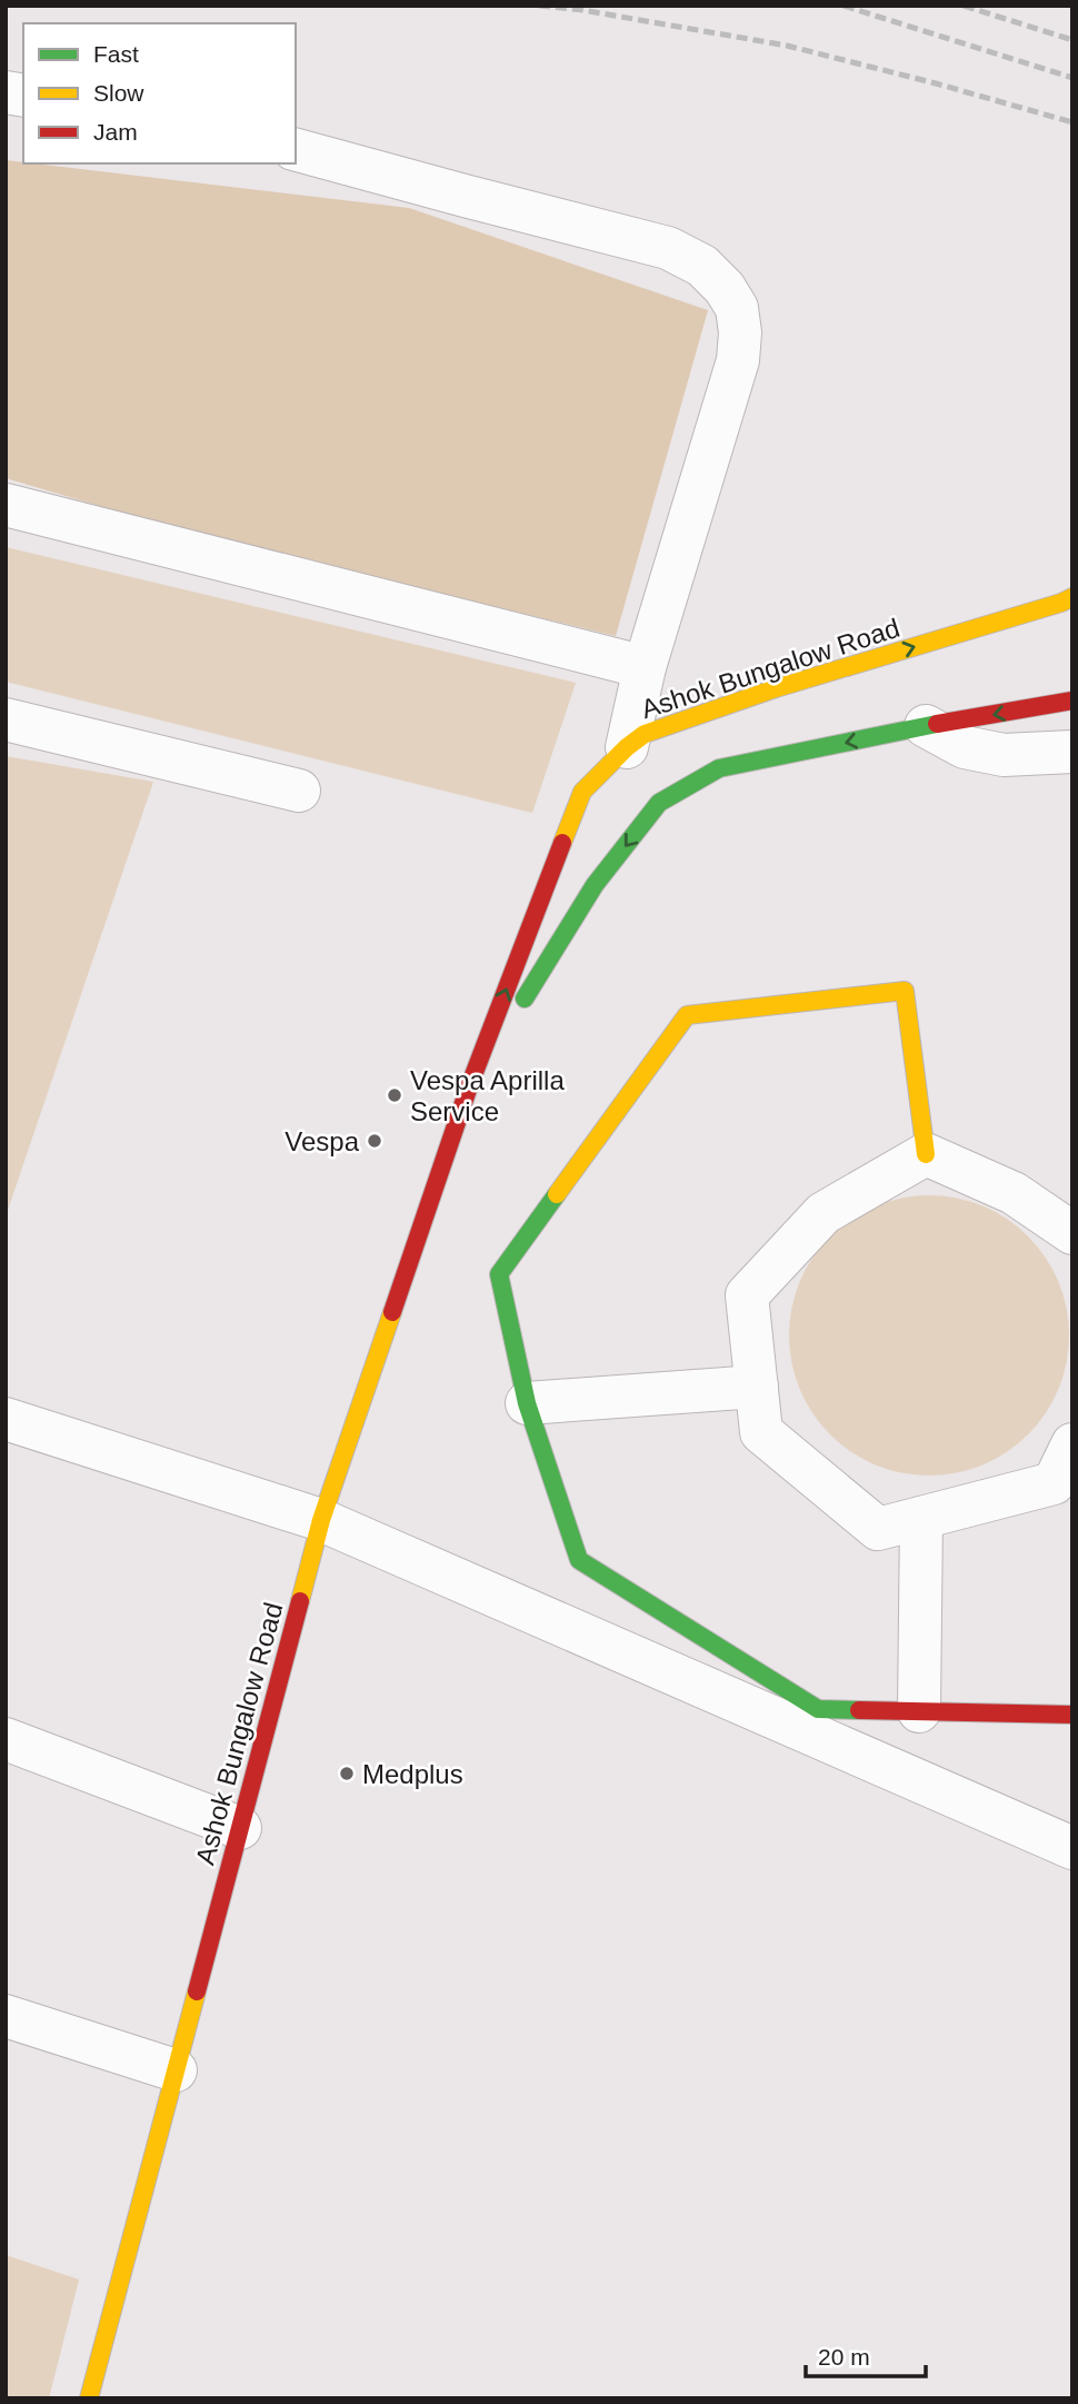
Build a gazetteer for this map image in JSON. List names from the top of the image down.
{
  "streets": {
    "street": ["Ashok Bungalow Road"]
  },
  "places": ["Vespa Aprilla Service", "Vespa", "Medplus"],
  "legend": ["Fast", "Slow", "Jam"],
  "scale_bar": "20 m"
}
